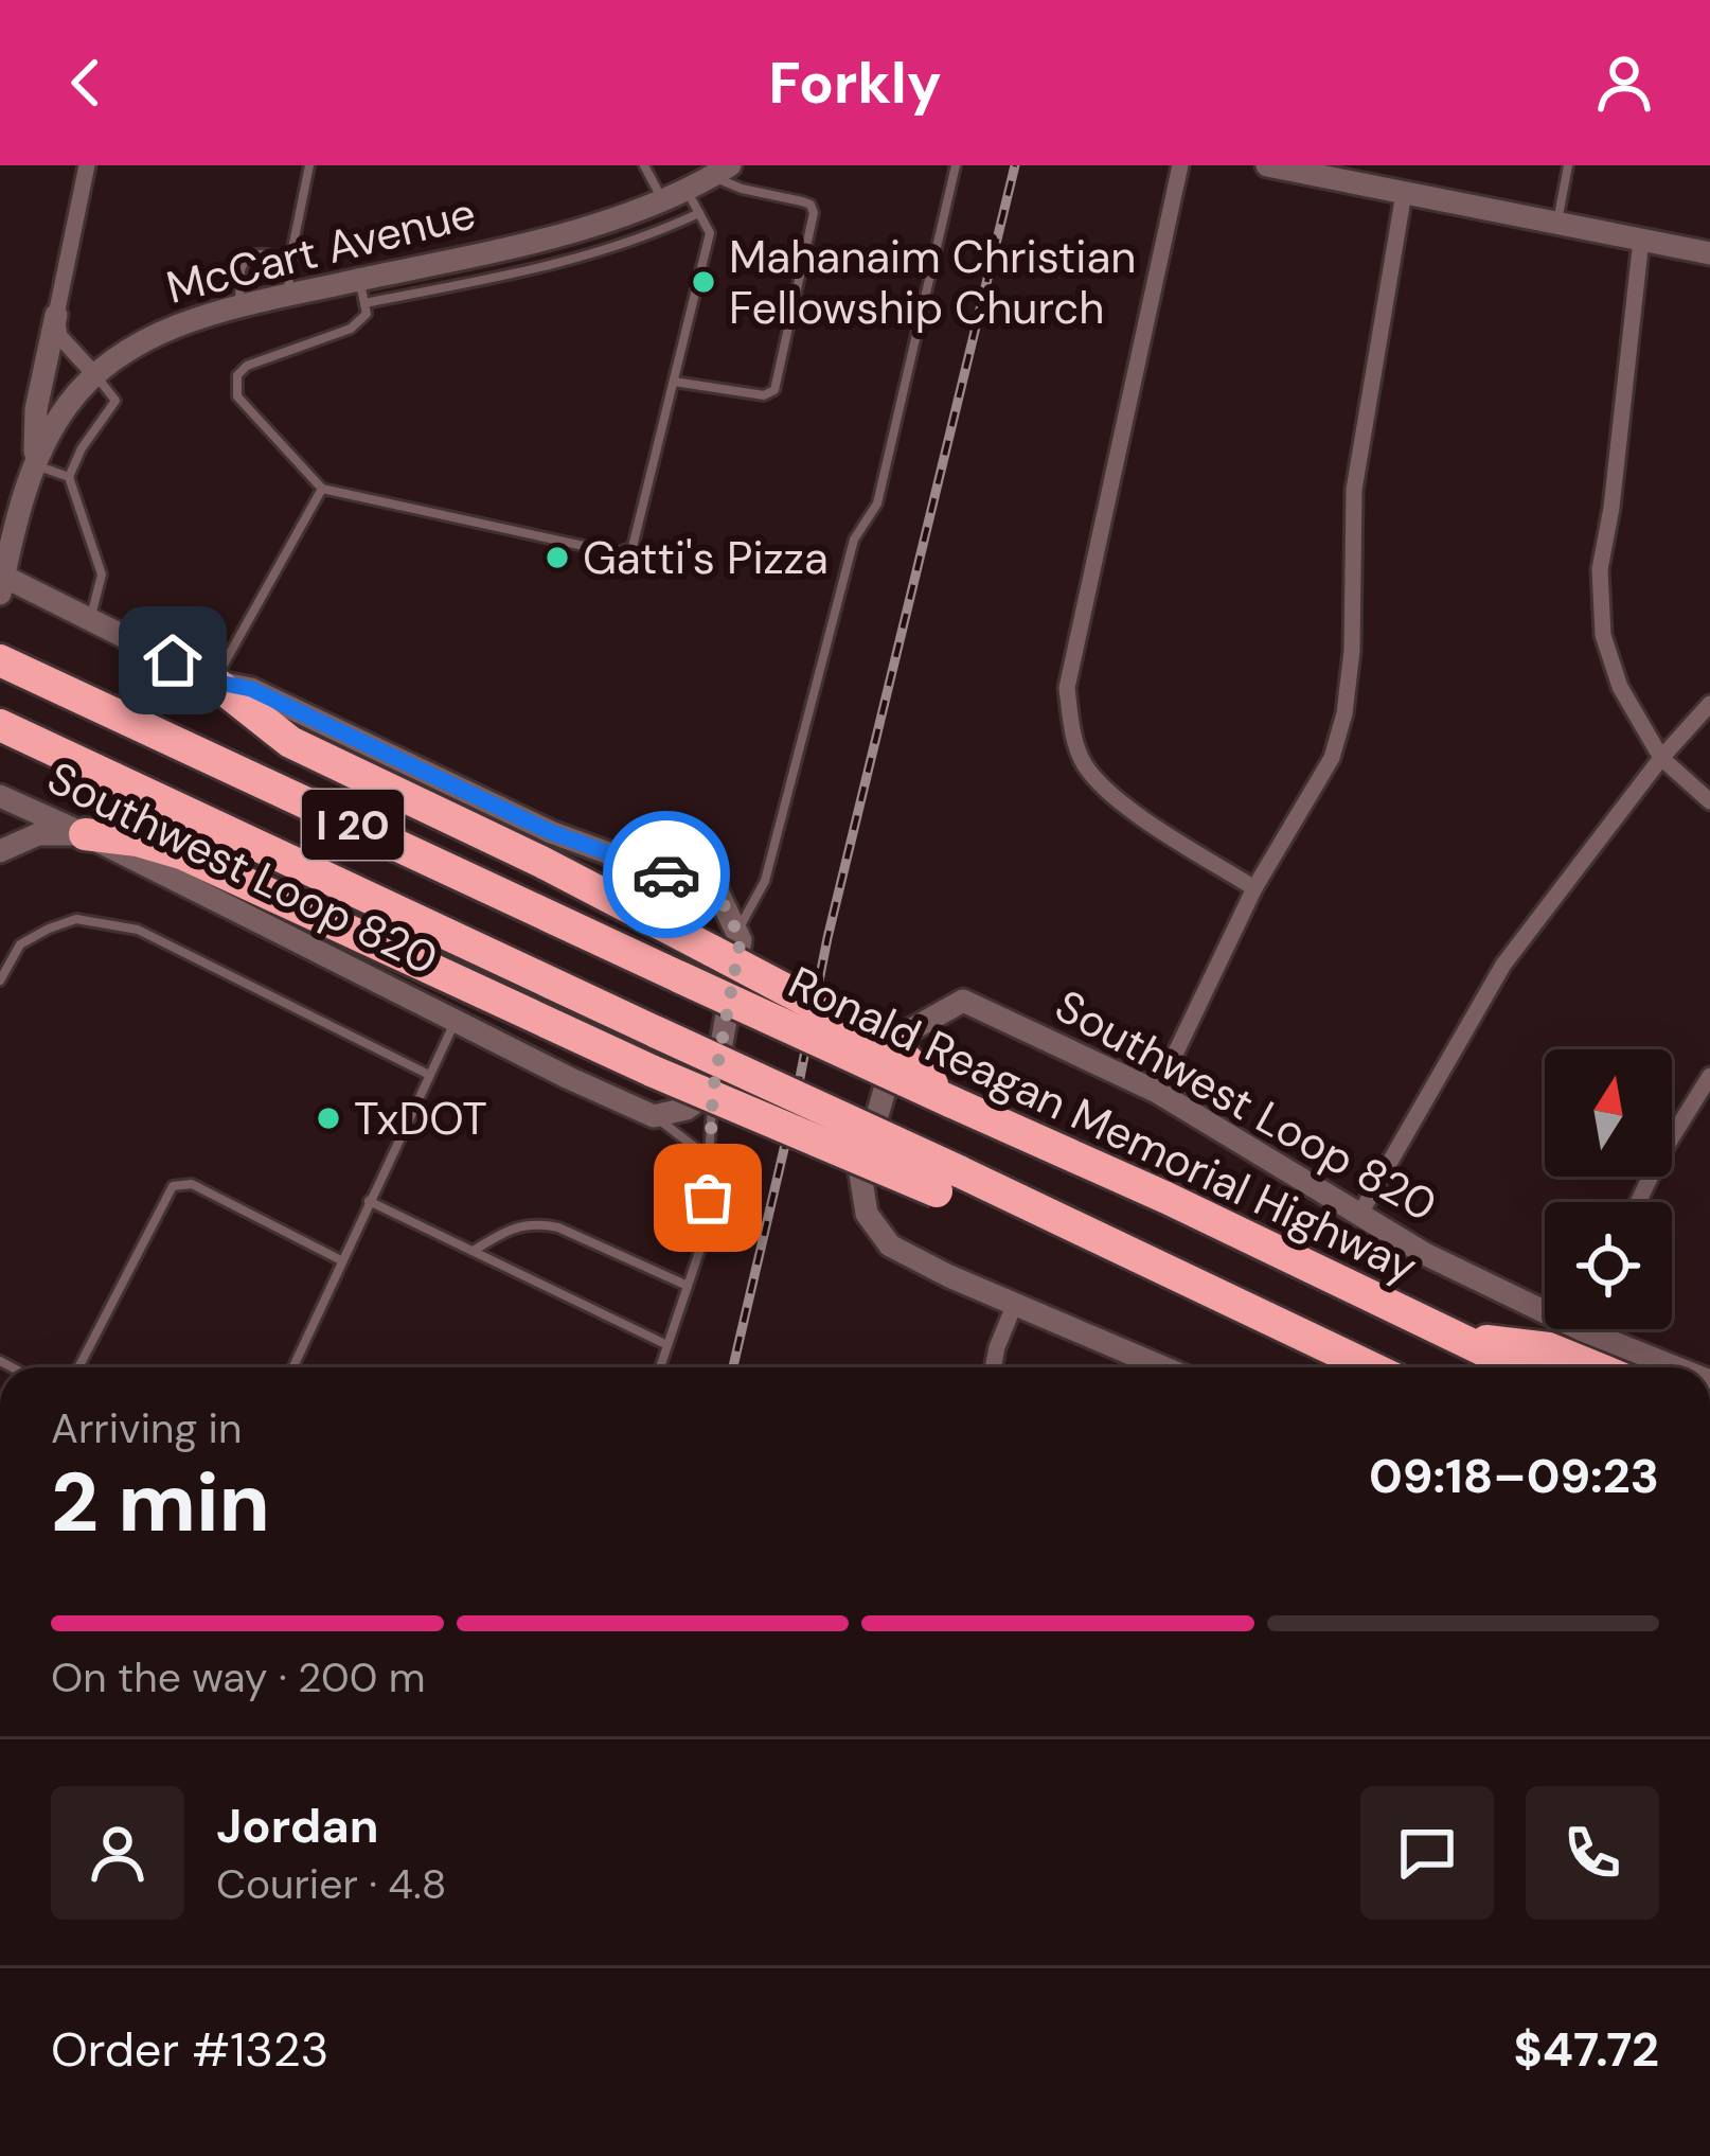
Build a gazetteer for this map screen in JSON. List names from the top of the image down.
{
  "streets": {
    "highway": ["I 20", "Ronald Reagan Memorial Highway"],
    "main road": ["McCart Avenue", "Southwest Loop 820"]
  },
  "places": ["Mahanaim Christian Fellowship Church", "Gatti's Pizza", "TxDOT"],
  "north": "top",
  "page": {
    "header": "Forkly",
    "heading": ["2 min", "Arriving in", "09:18–09:23"],
    "panel": [
      "Jordan",
      "Courier · 4.8",
      "Order #1323",
      "$47.72"
    ],
    "bar": "On the way · 200 m"
  }
}
